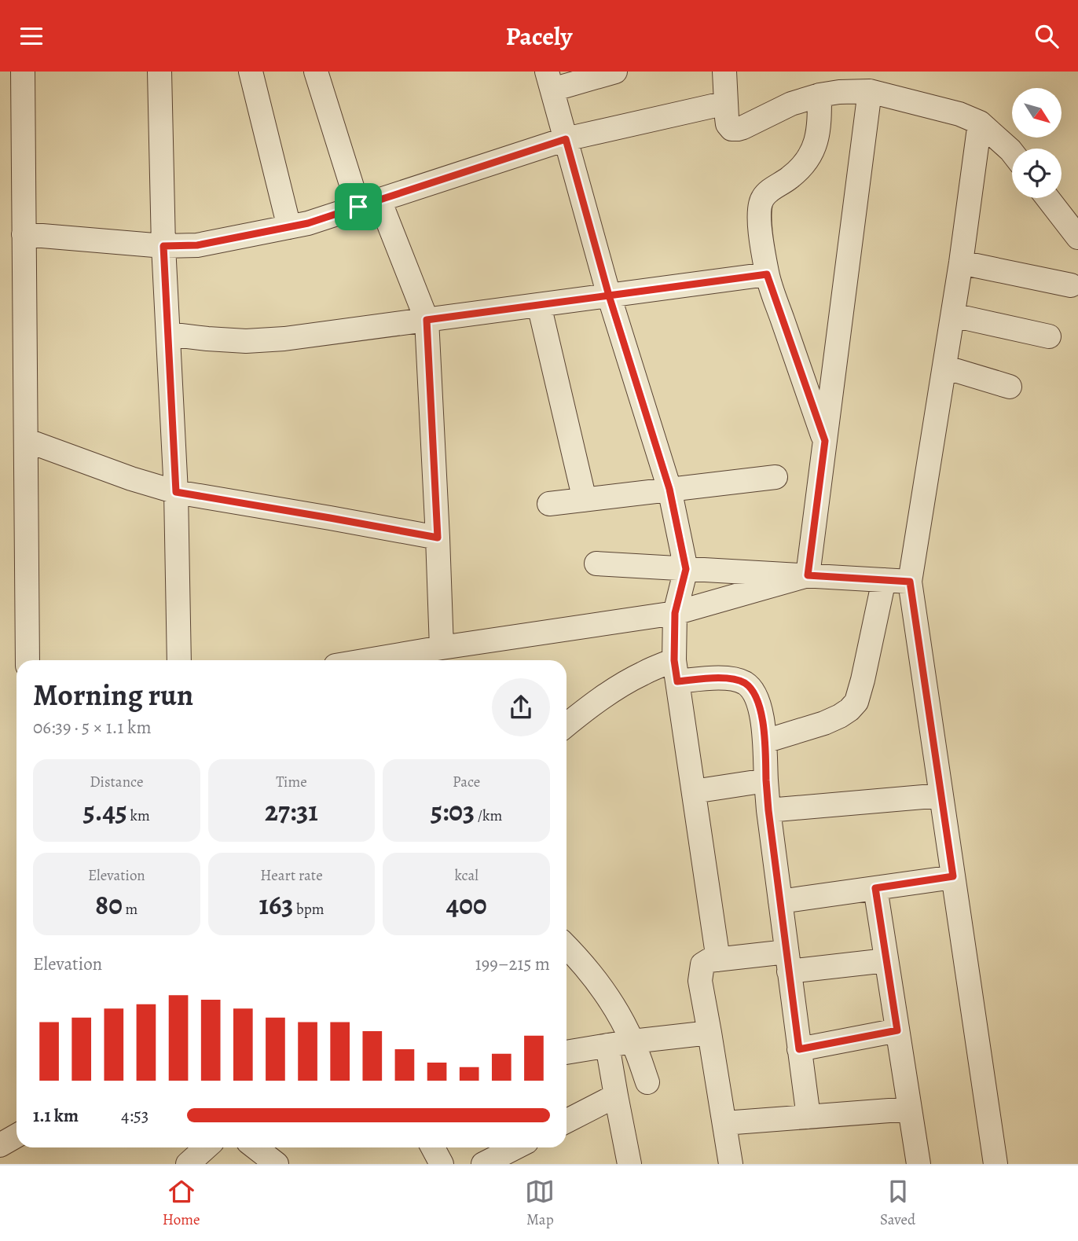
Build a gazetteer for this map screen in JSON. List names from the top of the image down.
{
  "north": "bottom right",
  "page": {
    "header": "Pacely",
    "heading": ["Morning run", "06:39 · 5 × 1.1 km"],
    "stats": [
      ["Distance", "5.45 km"],
      ["Time", "27:31"],
      ["Pace", "5:03 /km"],
      ["Elevation", "80 m"],
      ["Heart rate", "163 bpm"],
      ["kcal", "400"]
    ],
    "chart": ["Elevation", "199–215 m"],
    "list": [
      {
        "name": "1.1 km",
        "note": "4:53"
      }
    ],
    "tabs": ["Home", "Map", "Saved"]
  }
}
